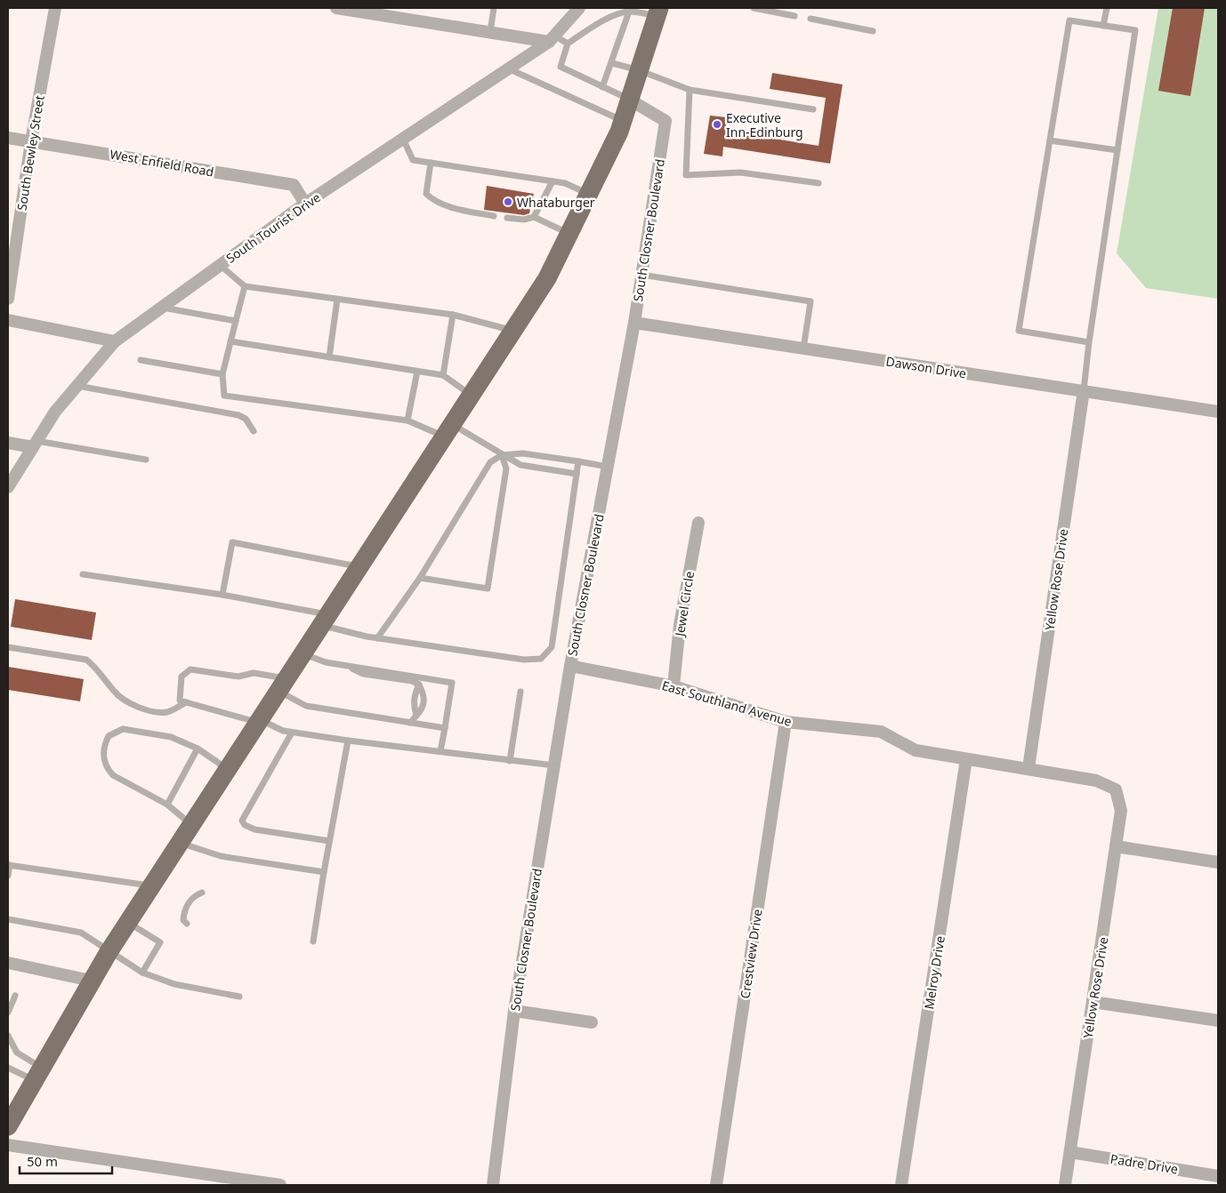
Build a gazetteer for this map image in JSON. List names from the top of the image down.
{
  "streets": {
    "street": [
      "South Bewley Street",
      "West Enfield Road",
      "South Tourist Drive",
      "South Closner Boulevard",
      "Dawson Drive",
      "Yellow Rose Drive",
      "Jewel Circle",
      "East Southland Avenue",
      "Crestview Drive",
      "Melroy Drive",
      "Padre Drive"
    ]
  },
  "crossings": [
    ["South Bewley Street", "West Enfield Road"],
    ["West Enfield Road", "South Tourist Drive"],
    ["South Closner Boulevard", "Dawson Drive"],
    ["South Closner Boulevard", "East Southland Avenue"],
    ["Dawson Drive", "Yellow Rose Drive"],
    ["Yellow Rose Drive", "East Southland Avenue"],
    ["Yellow Rose Drive", "Padre Drive"],
    ["Jewel Circle", "East Southland Avenue"],
    ["East Southland Avenue", "Crestview Drive"],
    ["East Southland Avenue", "Melroy Drive"]
  ],
  "places": ["Executive Inn-Edinburg", "Whataburger"],
  "scale_bar": "50 m"
}
